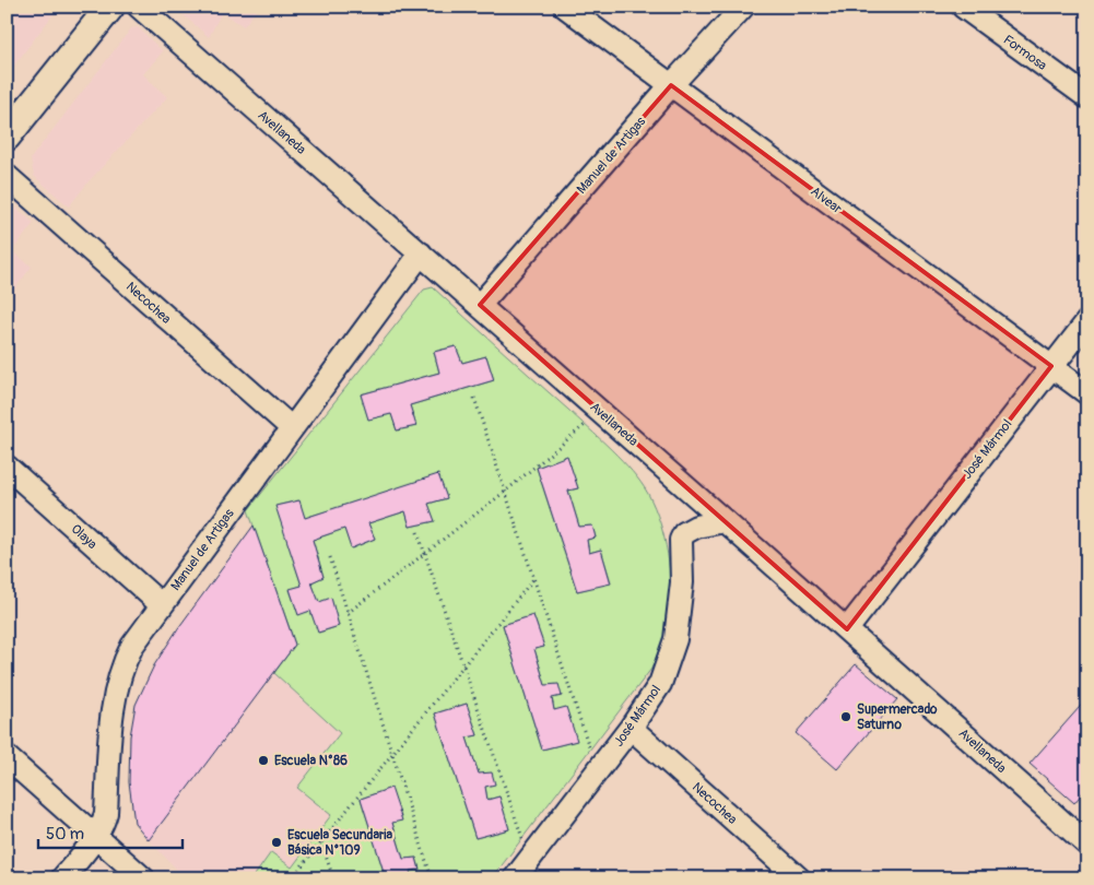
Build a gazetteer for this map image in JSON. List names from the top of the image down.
{
  "streets": {
    "street": [
      "Formosa",
      "Avellaneda",
      "Manuel de Artigas",
      "Alvear",
      "Necochea",
      "José Mármol",
      "Olaya"
    ]
  },
  "crossings": [
    ["Avellaneda", "Manuel de Artigas"],
    ["Avellaneda", "José Mármol"],
    ["Manuel de Artigas", "Alvear"],
    ["Manuel de Artigas", "Necochea"],
    ["Manuel de Artigas", "Olaya"],
    ["Alvear", "José Mármol"],
    ["Necochea", "José Mármol"]
  ],
  "places": ["Supermercado Saturno", "Escuela N°86", "Escuela Secundaria Básica N°109"],
  "scale_bar": "50 m"
}
